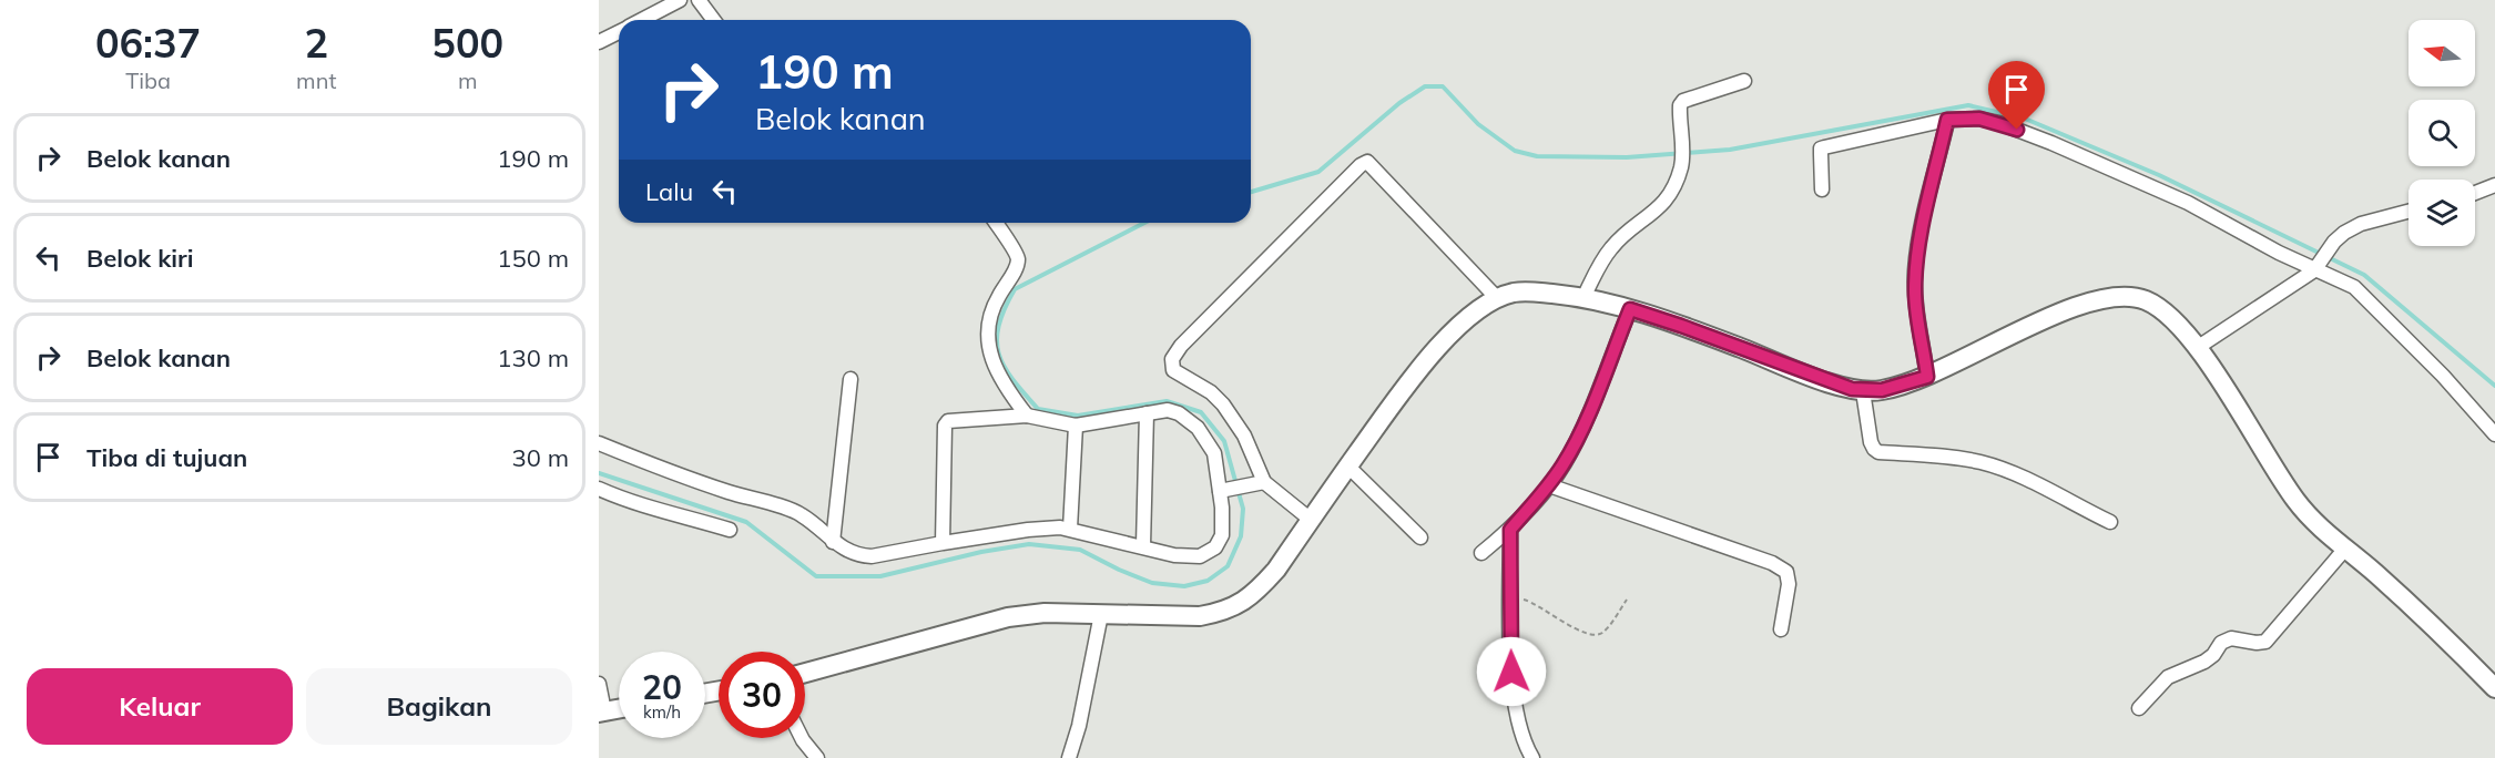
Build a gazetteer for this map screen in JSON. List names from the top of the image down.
{
  "north": "left",
  "page": {
    "eta": [
      "06:37",
      "Tiba",
      "2",
      "mnt",
      "500",
      "m"
    ],
    "turn": ["190 m", "Belok kanan"],
    "list": [
      {
        "name": "Belok kanan",
        "value": "190 m"
      },
      {
        "name": "Belok kiri",
        "value": "150 m"
      },
      {
        "name": "Belok kanan",
        "value": "130 m"
      },
      {
        "name": "Tiba di tujuan",
        "value": "30 m"
      }
    ],
    "then": "Lalu",
    "speed": "20 km/h",
    "limit": "30",
    "buttons": ["Keluar", "Bagikan"]
  }
}
